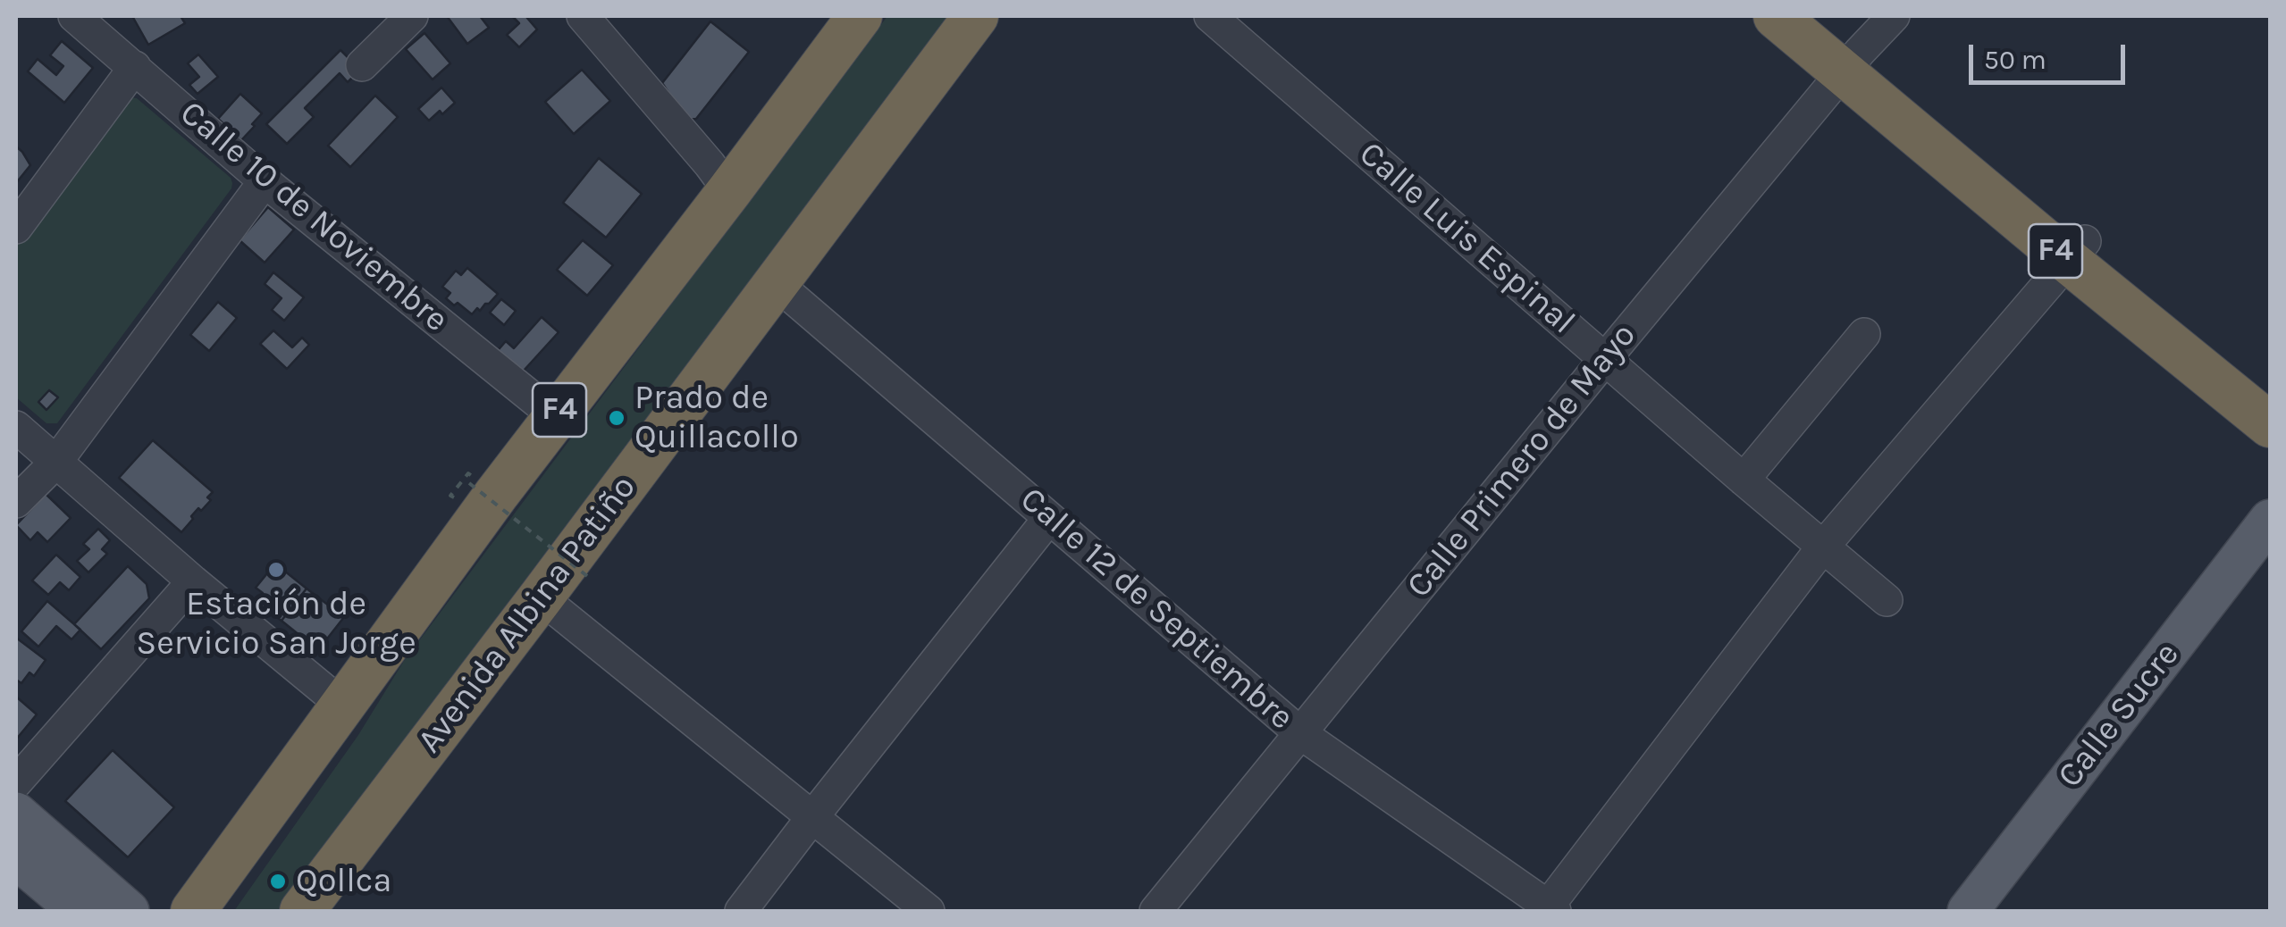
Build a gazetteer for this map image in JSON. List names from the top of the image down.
{
  "streets": {
    "highway": ["F4", "Avenida Albina Patiño"],
    "main road": ["Calle Sucre"],
    "street": [
      "Calle 10 de Noviembre",
      "Calle Luis Espinal",
      "Calle Primero de Mayo",
      "Calle 12 de Septiembre"
    ]
  },
  "crossings": [
    ["Calle 10 de Noviembre", "F4"],
    ["Calle Luis Espinal", "Calle Primero de Mayo"],
    ["F4", "Calle Primero de Mayo"],
    ["Calle Primero de Mayo", "Calle 12 de Septiembre"],
    ["Calle 12 de Septiembre", "Avenida Albina Patiño"]
  ],
  "places": ["Prado de Quillacollo", "Estación de Servicio San Jorge", "Qollca"],
  "scale_bar": "50 m"
}
